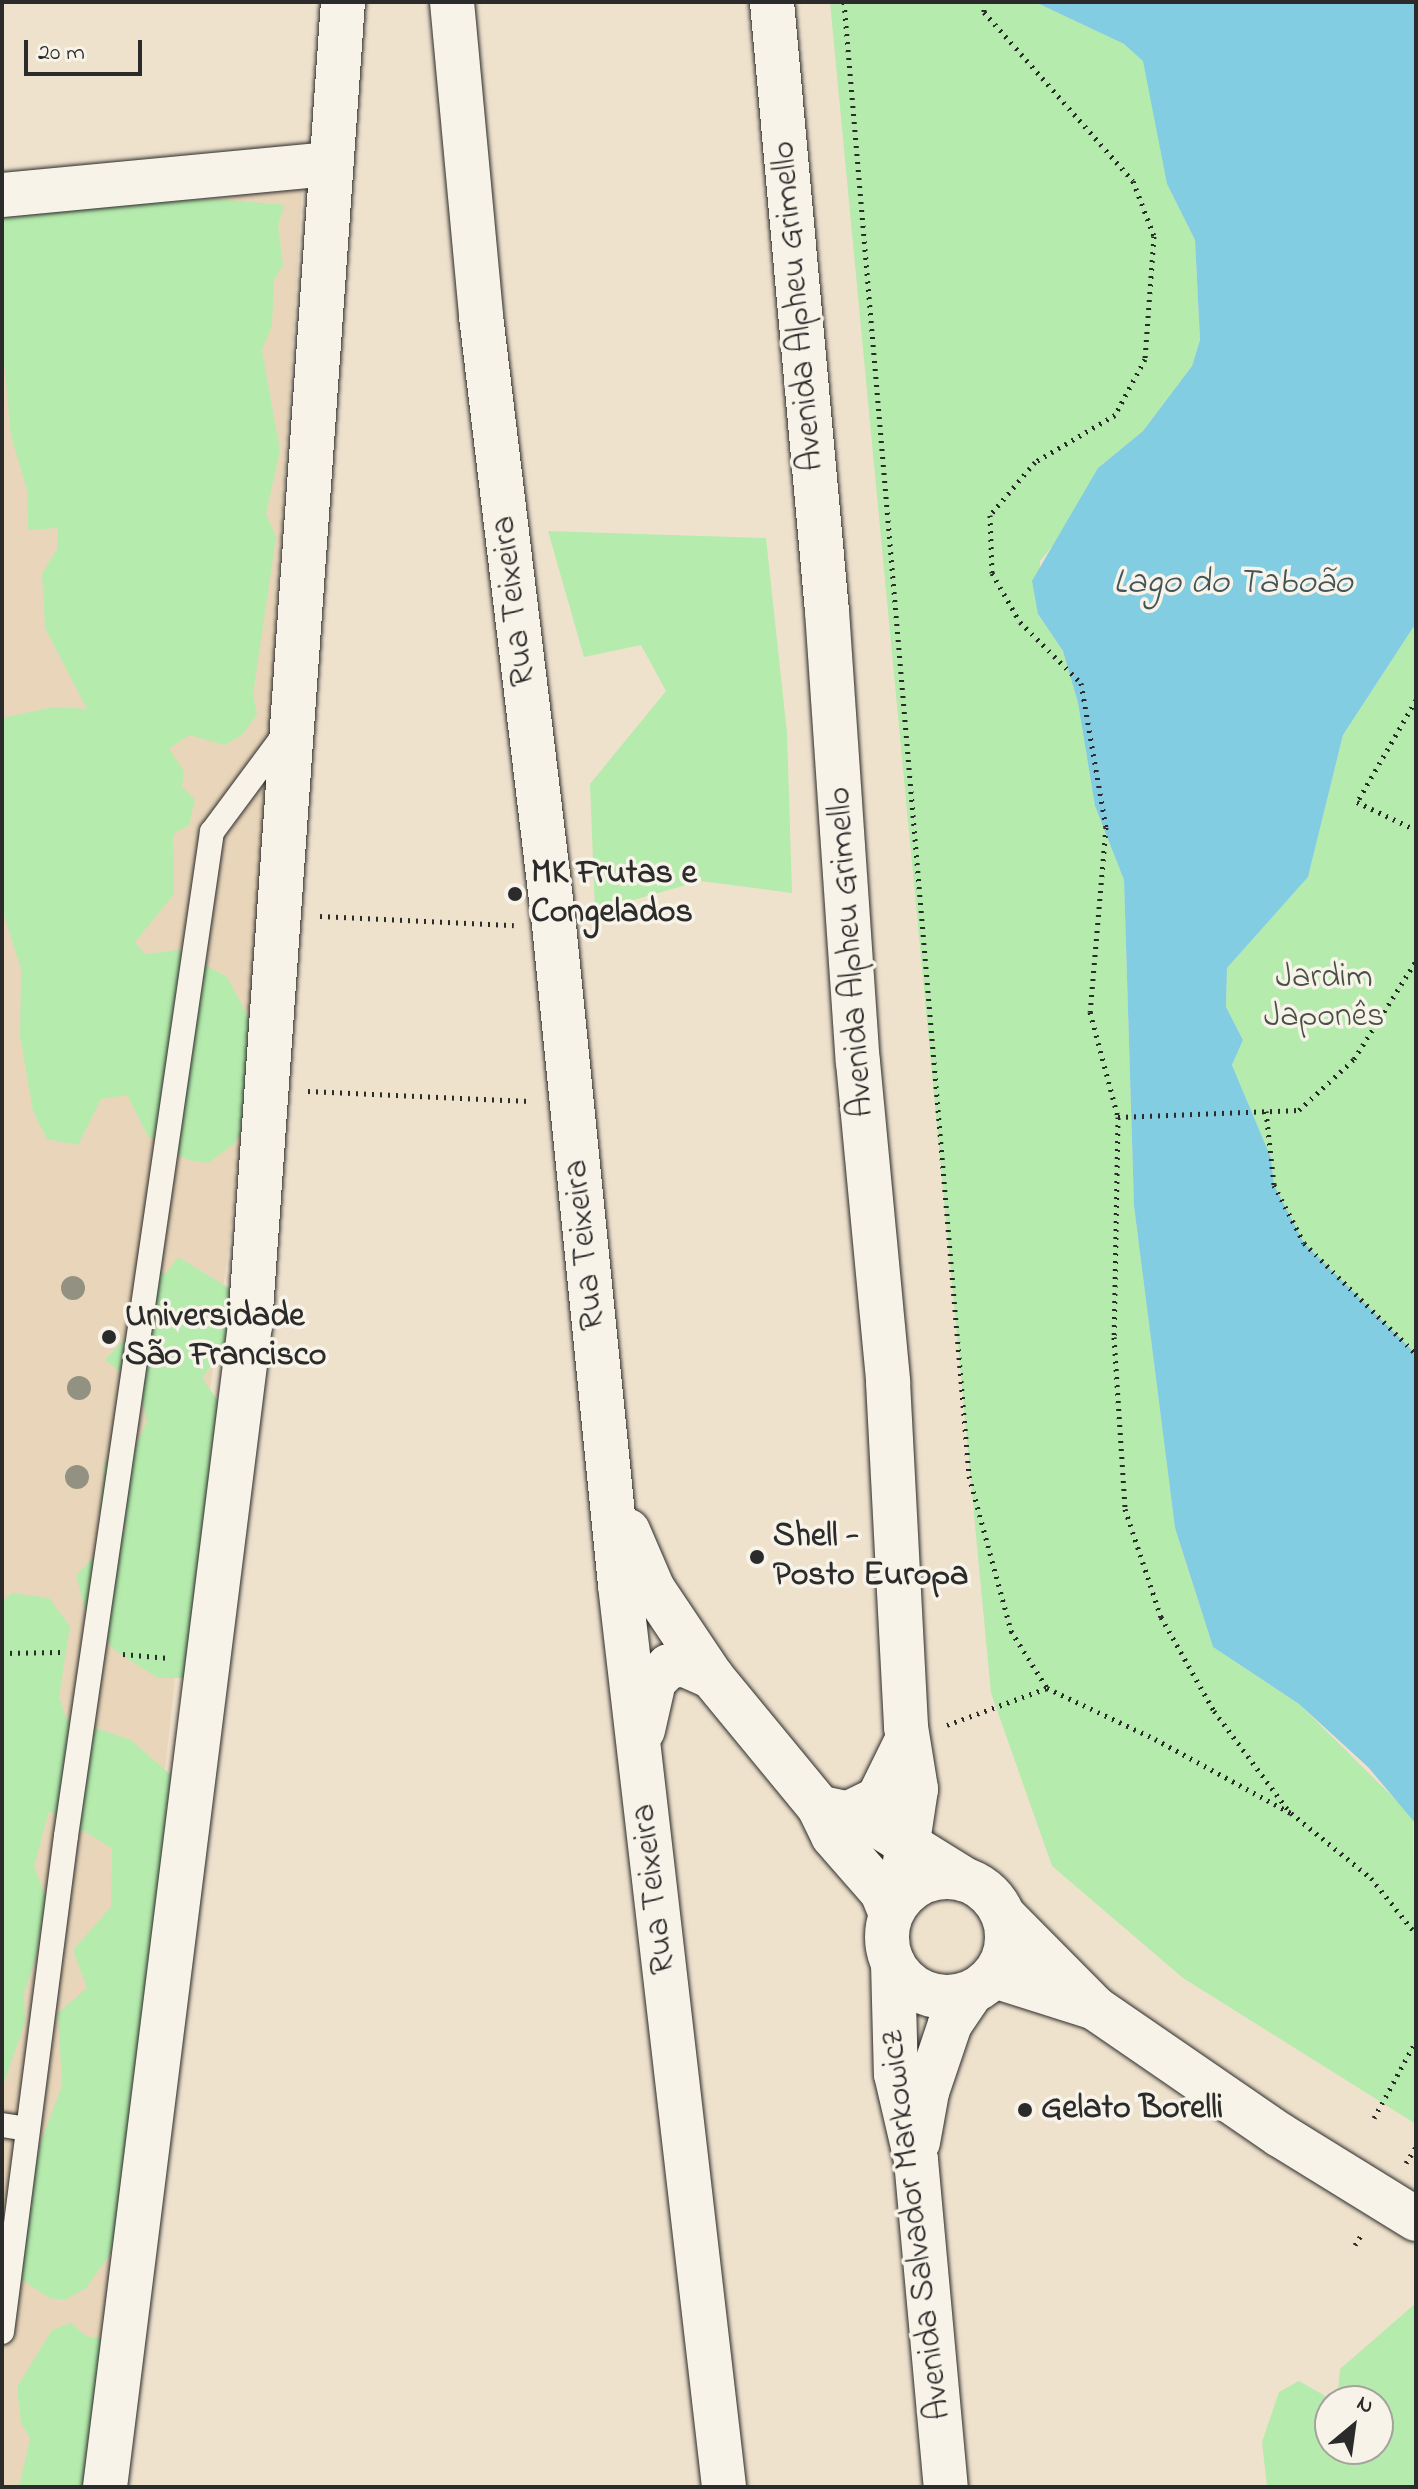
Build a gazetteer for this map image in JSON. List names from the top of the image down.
{
  "streets": {
    "street": ["Avenida Alpheu Grimello", "Rua Teixeira", "Avenida Salvador Markowicz"]
  },
  "crossings": [
    ["Avenida Alpheu Grimello", "Avenida Salvador Markowicz"]
  ],
  "water": ["Lago do Taboão"],
  "parks": ["Jardim Japonês"],
  "places": [
    "MK Frutas e Congelados",
    "Universidade São Francisco",
    "Shell - Posto Europa",
    "Gelato Borelli"
  ],
  "scale_bar": "20 m",
  "north": "top right"
}
